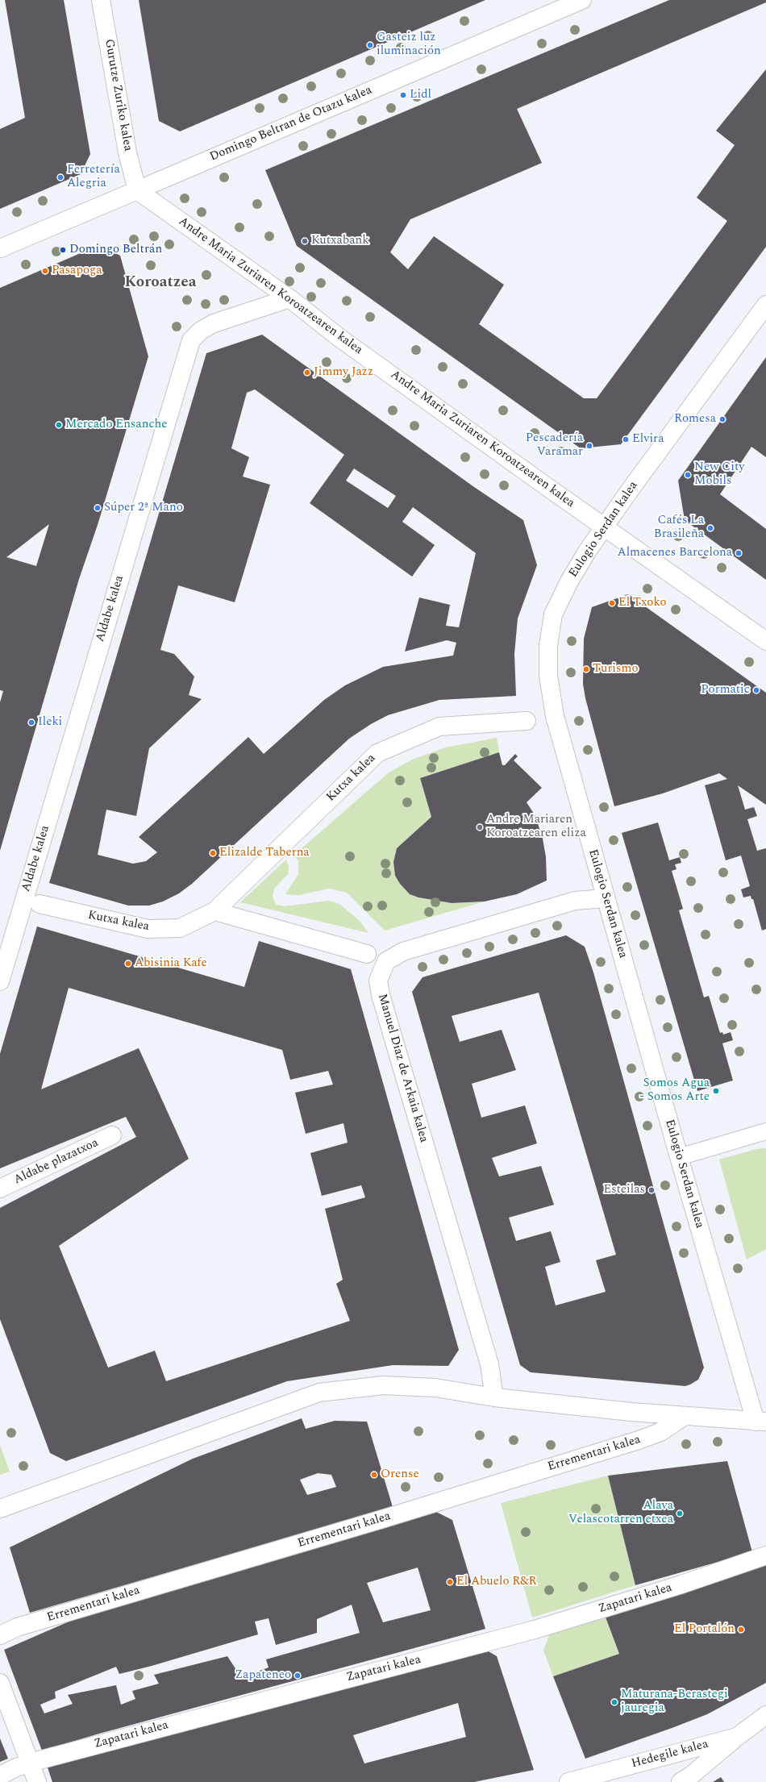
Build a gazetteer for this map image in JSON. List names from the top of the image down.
{
  "streets": {
    "street": [
      "Gurutze Zuriko kalea",
      "Domingo Beltran de Otazu kalea",
      "Andre Maria Zuriaren Koroatzearen kalea",
      "Eulogio Serdan kalea",
      "Aldabe kalea",
      "Kutxa kalea",
      "Manuel Diaz de Arkaia kalea",
      "Aldabe plazatxoa",
      "Errementari kalea",
      "Zapatari kalea",
      "Hedegile kalea"
    ]
  },
  "crossings": [
    ["Gurutze Zuriko kalea", "Domingo Beltran de Otazu kalea"],
    ["Gurutze Zuriko kalea", "Andre Maria Zuriaren Koroatzearen kalea"],
    ["Domingo Beltran de Otazu kalea", "Andre Maria Zuriaren Koroatzearen kalea"],
    ["Andre Maria Zuriaren Koroatzearen kalea", "Eulogio Serdan kalea"],
    ["Andre Maria Zuriaren Koroatzearen kalea", "Aldabe kalea"],
    ["Eulogio Serdan kalea", "Manuel Diaz de Arkaia kalea"]
  ],
  "districts": ["Koroatzea"],
  "places": [
    "Gasteiz luz iluminación",
    "Lidl",
    "Ferretería Alegria",
    "Kutxabank",
    "Domingo Beltrán",
    "Pasapoga",
    "Jimmy Jazz",
    "Romesa",
    "Mercado Ensanche",
    "Elvira",
    "Pescadería Varamar",
    "New City Mobils",
    "Súper 2ª Mano",
    "Cafés La Brasileña",
    "Almacenes Barcelona",
    "El Txoko",
    "Turismo",
    "Pormatic",
    "Ileki",
    "Andre Mariaren Koroatzearen eliza",
    "Elizalde Taberna",
    "Abisinia Kafe",
    "Somos Agua - Somos Arte",
    "Esteilas",
    "Orense",
    "Alava Velascotarren etxea",
    "El Abuelo R&R",
    "El Portalón",
    "Zapateneo",
    "Maturana-Berastegi jauregia"
  ]
}
